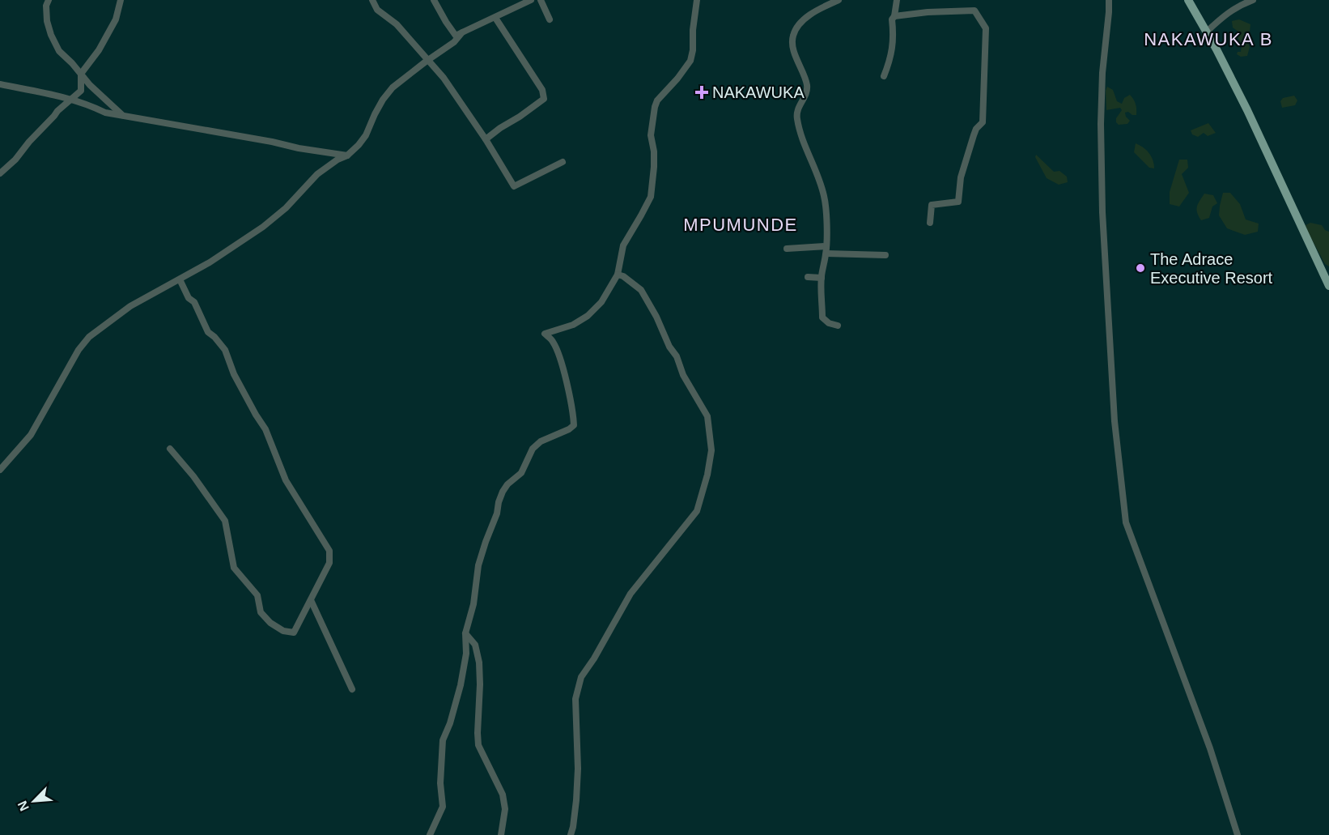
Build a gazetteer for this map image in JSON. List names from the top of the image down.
{
  "districts": ["NAKAWUKA B", "MPUMUNDE"],
  "places": {
    "health": ["NAKAWUKA"],
    "other": ["The Adrace Executive Resort"]
  },
  "north": "bottom left"
}
